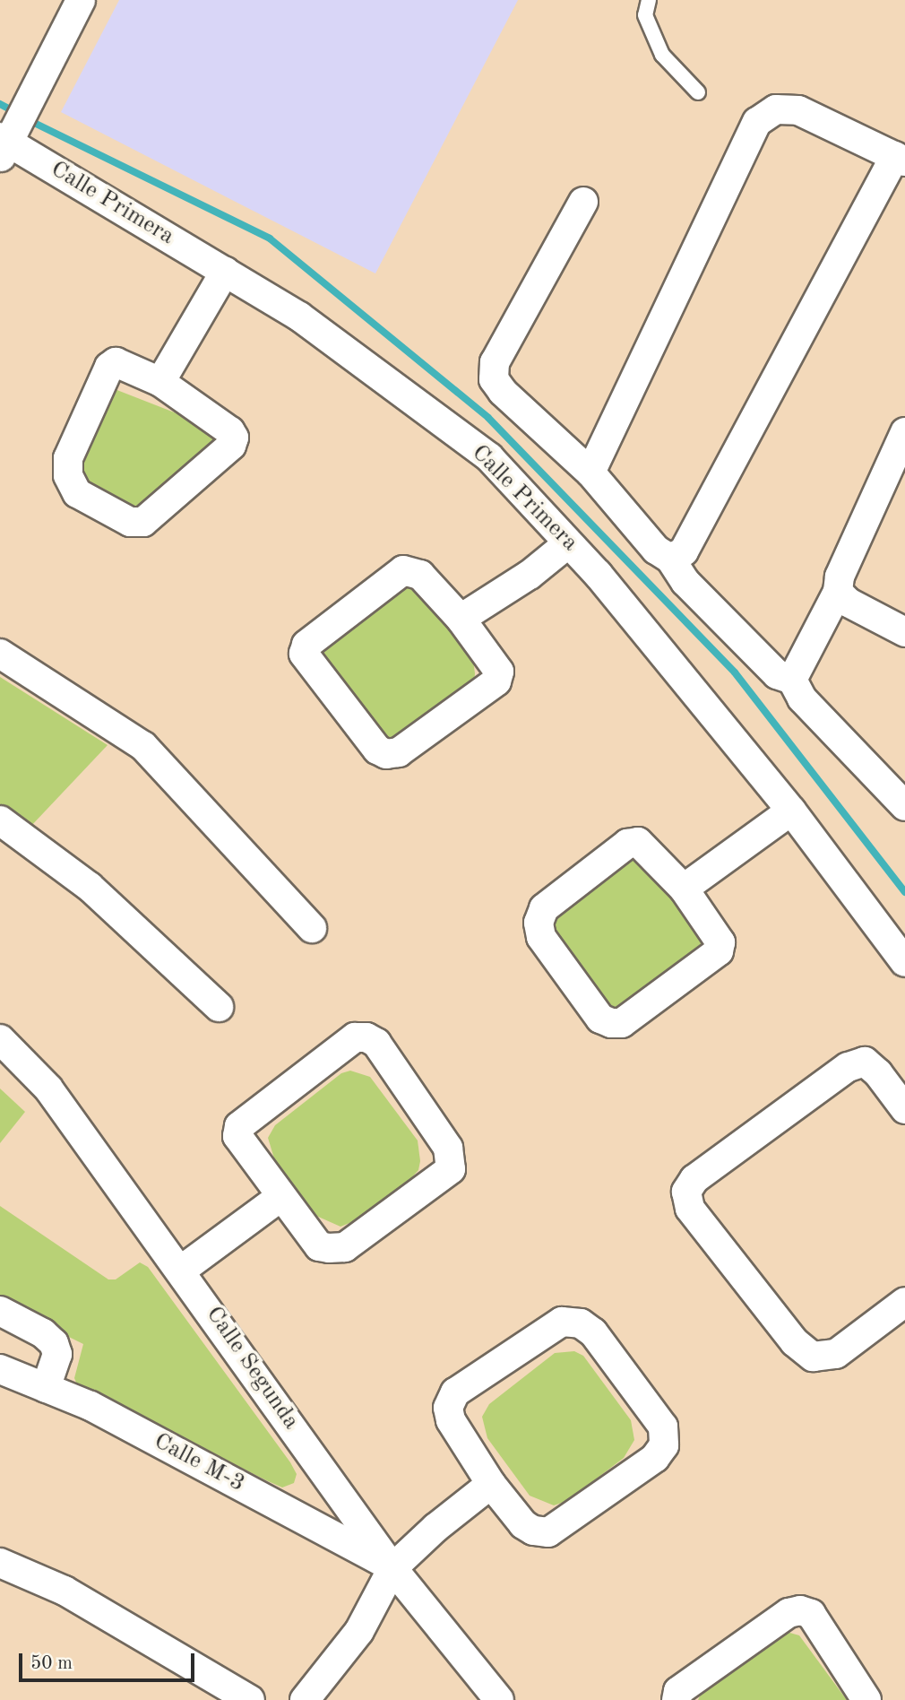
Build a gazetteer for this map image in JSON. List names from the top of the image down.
{
  "streets": {
    "street": ["Calle Primera", "Calle Segunda", "Calle M-3"]
  },
  "crossings": [
    ["Calle Segunda", "Calle M-3"]
  ],
  "scale_bar": "50 m"
}
